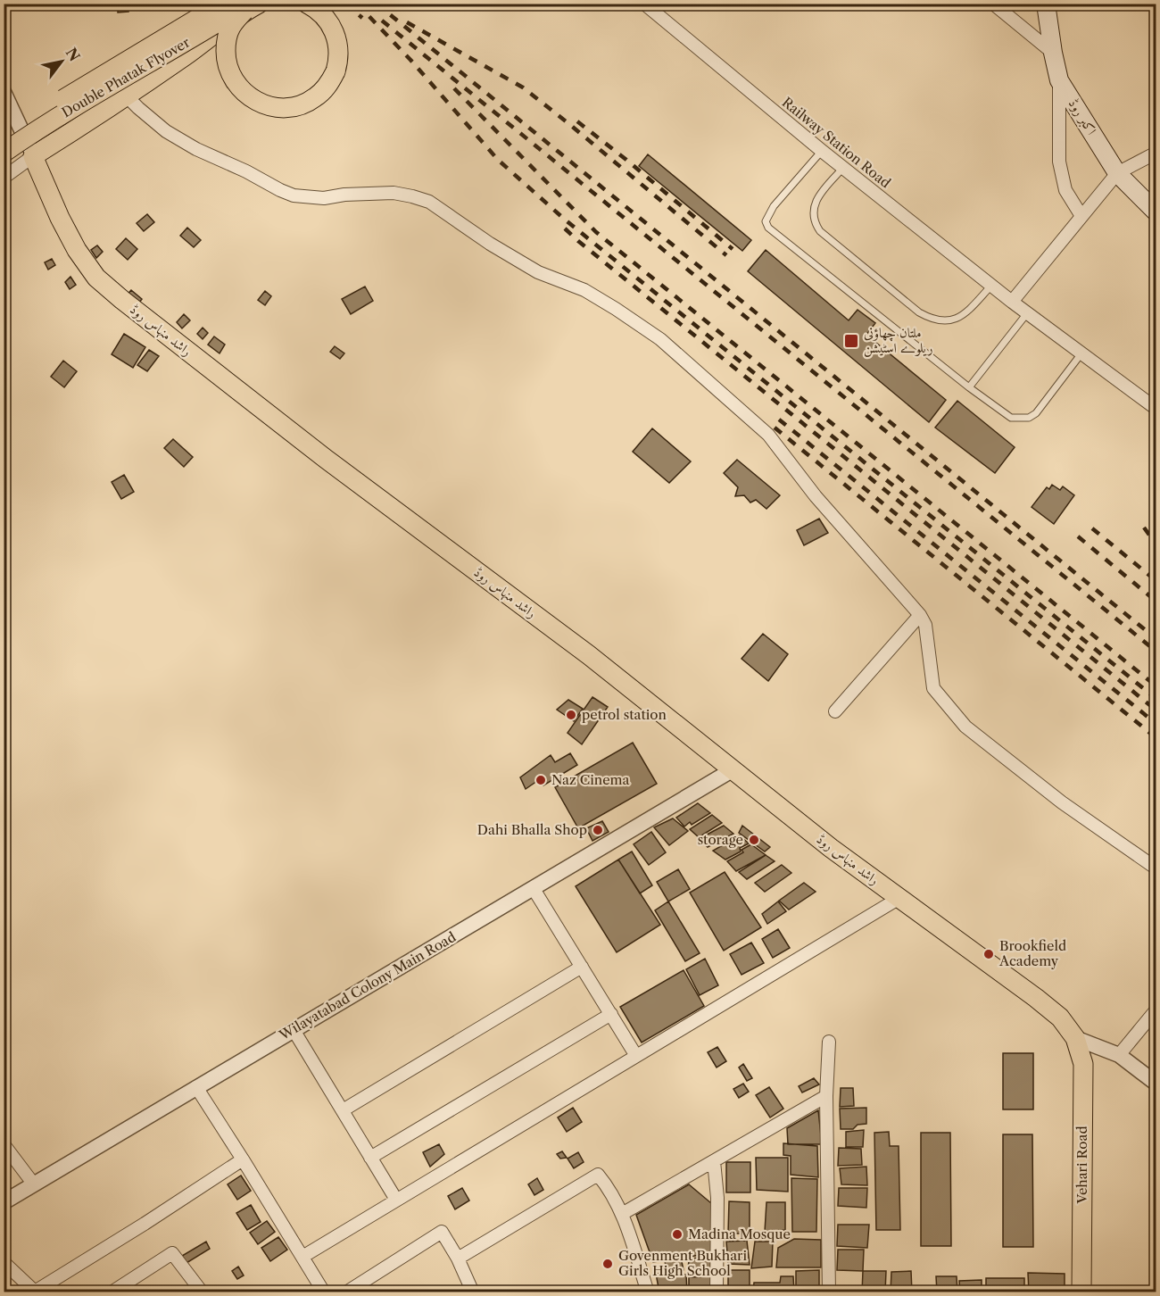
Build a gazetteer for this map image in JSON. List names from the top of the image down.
{
  "streets": {
    "main road": [
      "Double Phatak Flyover",
      "اکبر روڈ",
      "راشد منہاس روڈ",
      "Vehari Road"
    ],
    "street": ["Railway Station Road", "Wilayatabad Colony Main Road"]
  },
  "crossings": [
    ["راشد منہاس روڈ", "Wilayatabad Colony Main Road"],
    ["راشد منہاس روڈ", "Vehari Road"]
  ],
  "places": {
    "transit": ["ملتان چھاؤنی ریلوے اسٹیشن"],
    "other": [
      "petrol station",
      "Naz Cinema",
      "Dahi Bhalla Shop",
      "storage",
      "Brookfield Academy",
      "Madina Mosque",
      "Govenment Bukhari Girls High School"
    ]
  },
  "north": "top right"
}
